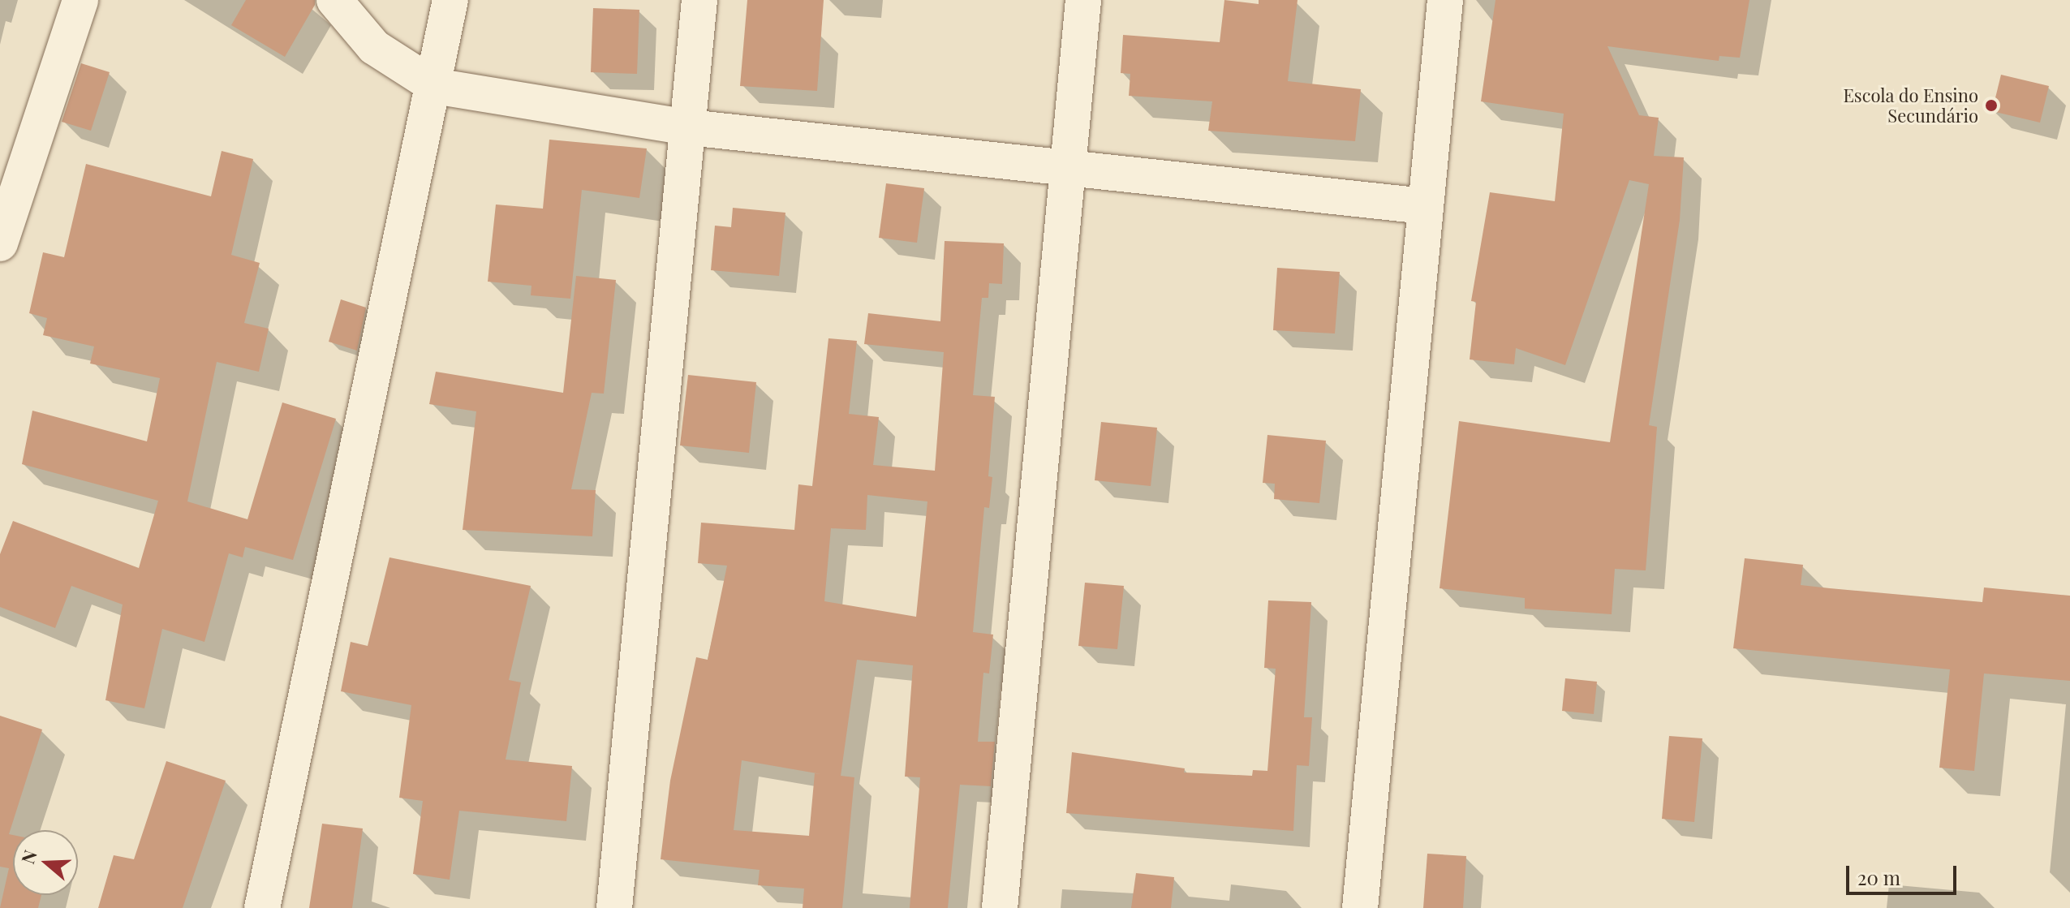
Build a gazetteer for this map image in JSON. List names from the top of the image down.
{
  "places": ["Escola do Ensino Secundário"],
  "scale_bar": "20 m",
  "north": "left"
}
